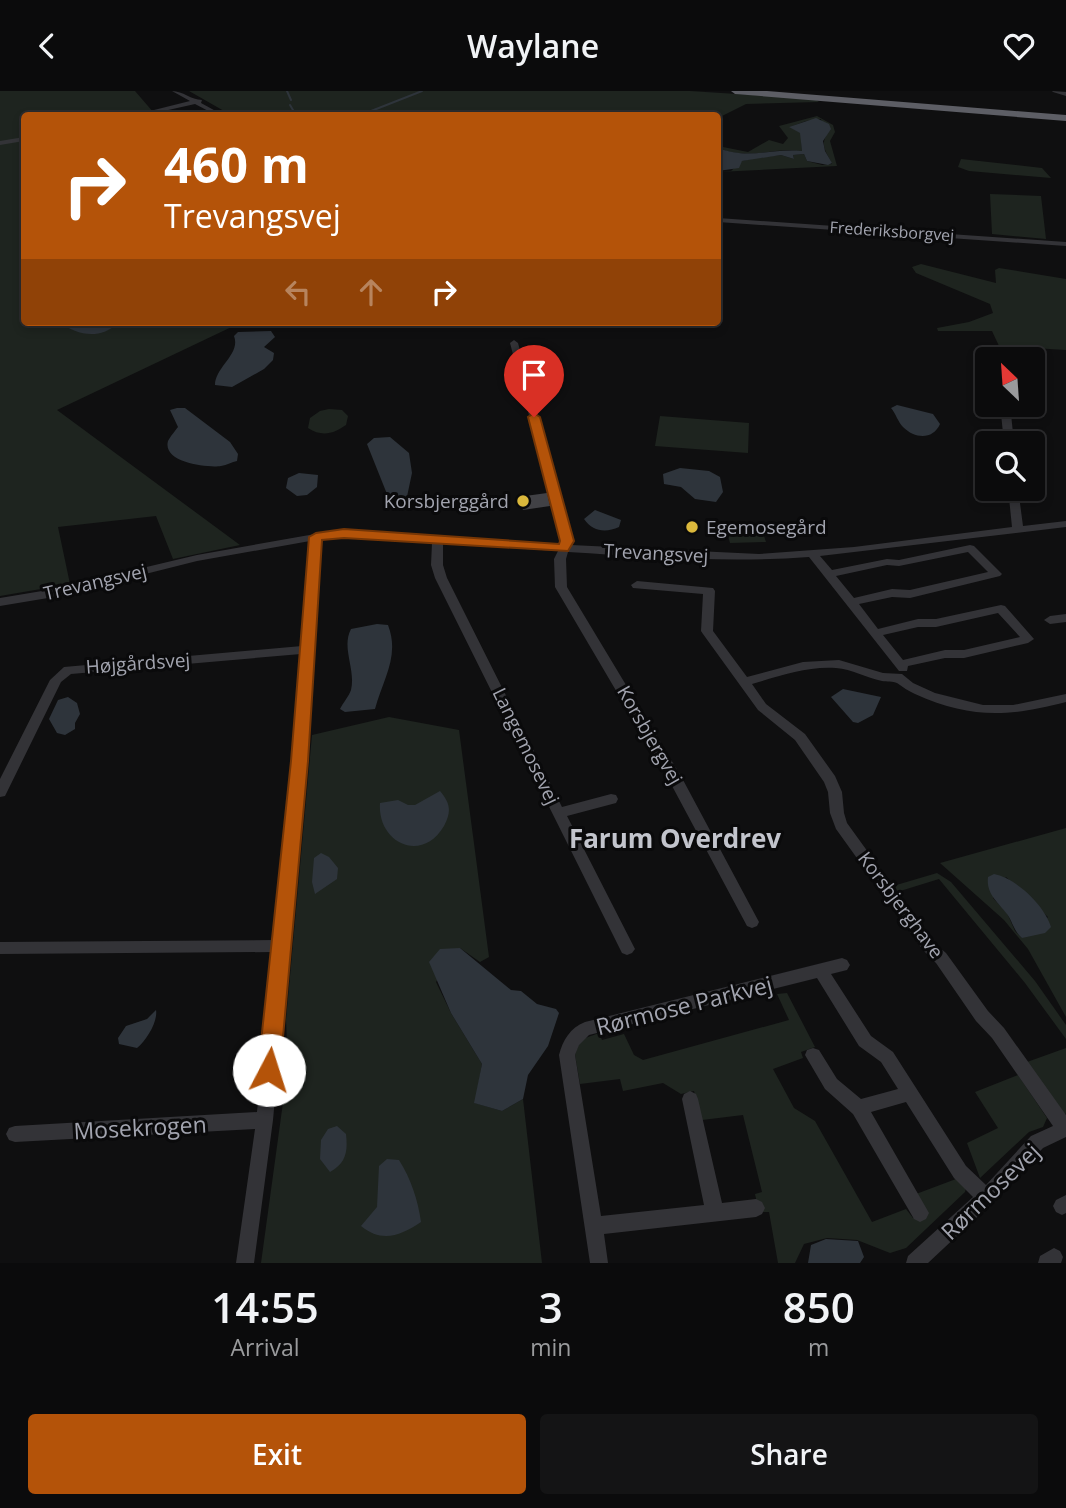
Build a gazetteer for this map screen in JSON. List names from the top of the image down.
{
  "streets": {
    "street": [
      "Frederiksborgvej",
      "Trevangsvej",
      "Højgårdsvej",
      "Korsbjergvej",
      "Langemosevej",
      "Korsbjerghave",
      "Rørmose Parkvej",
      "Mosekrogen",
      "Rørmosevej"
    ]
  },
  "crossings": [
    ["Trevangsvej", "Korsbjergvej"],
    ["Trevangsvej", "Langemosevej"],
    ["Korsbjerghave", "Rørmosevej"]
  ],
  "districts": ["Farum Overdrev"],
  "places": ["Korsbjerggård", "Egemosegård"],
  "north": "top left",
  "page": {
    "header": "Waylane",
    "turn": ["460 m", "Trevangsvej"],
    "eta": [
      "14:55",
      "Arrival",
      "3",
      "min",
      "850",
      "m"
    ],
    "buttons": ["Exit", "Share"]
  }
}
